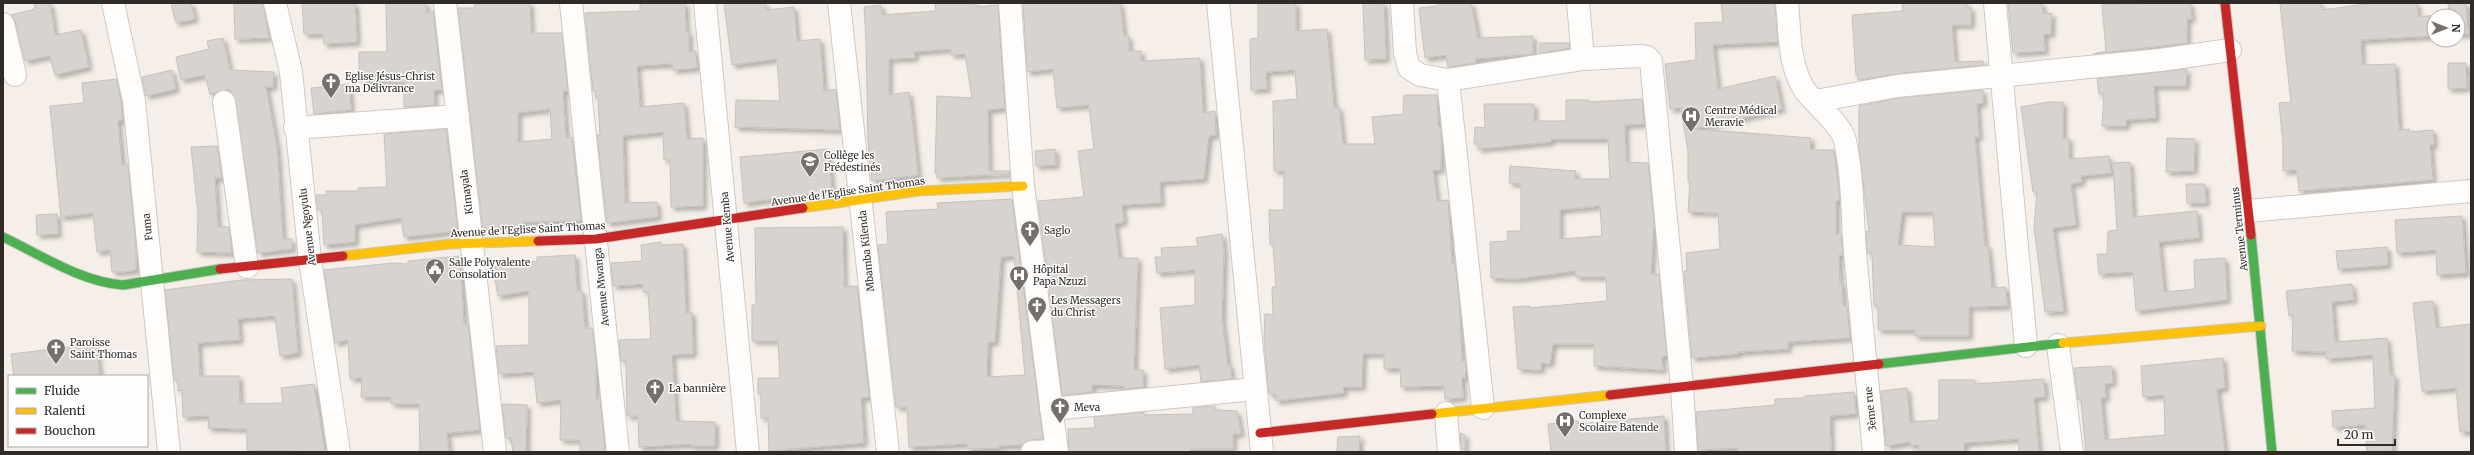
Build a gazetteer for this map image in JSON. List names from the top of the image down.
{
  "streets": {
    "street": [
      "Avenue de l'Eglise Saint Thomas",
      "Kimayala",
      "Fuma",
      "Avenue Ngoyulu",
      "Avenue Kemba",
      "Avenue Terminus",
      "Mbamba Kilenda",
      "Avenue Mwanga",
      "3ème rue"
    ]
  },
  "crossings": [
    ["Avenue de l'Eglise Saint Thomas", "Kimayala"],
    ["Avenue de l'Eglise Saint Thomas", "Fuma"],
    ["Avenue de l'Eglise Saint Thomas", "Avenue Ngoyulu"],
    ["Avenue de l'Eglise Saint Thomas", "Avenue Kemba"],
    ["Avenue de l'Eglise Saint Thomas", "Mbamba Kilenda"],
    ["Avenue de l'Eglise Saint Thomas", "Avenue Mwanga"]
  ],
  "places": {
    "church": [
      "Eglise Jésus-Christ ma Délivrance",
      "Saglo",
      "Les Messagers du Christ",
      "Paroisse Saint Thomas",
      "La bannière",
      "Meva"
    ],
    "hospital": ["Centre Médical Meravie", "Hôpital Papa Nzuzi", "Complexe Scolaire Batende"],
    "school or university": ["Collège les Prédestinés"],
    "public building": ["Salle Polyvalente Consolation"]
  },
  "legend": ["Fluide", "Ralenti", "Bouchon"],
  "scale_bar": "20 m",
  "north": "right"
}
